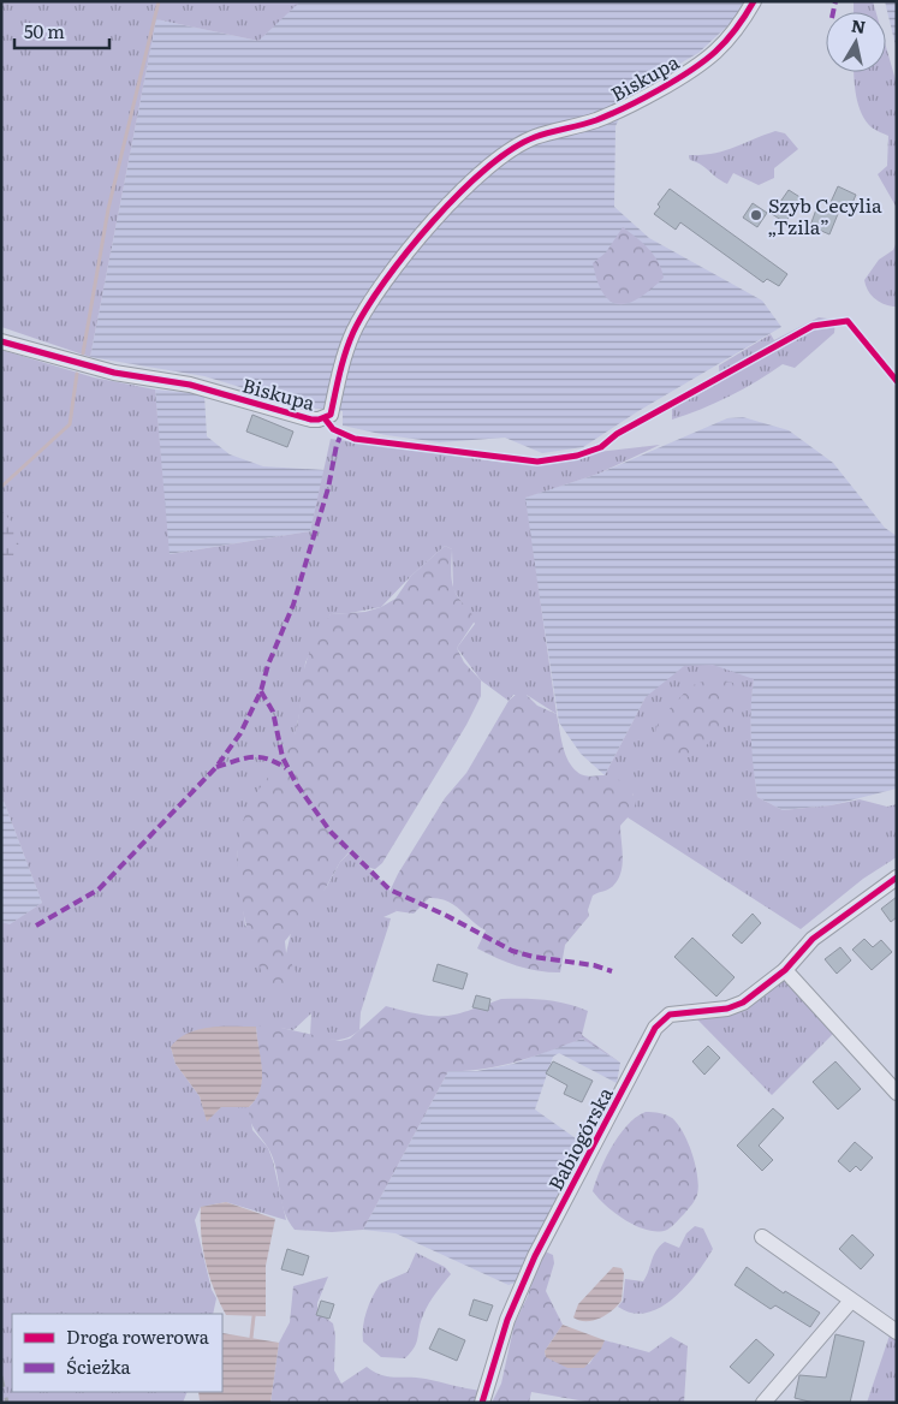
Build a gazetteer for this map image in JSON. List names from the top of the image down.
{
  "streets": {
    "street": ["Biskupa", "Babiogórska"]
  },
  "places": ["Szyb Cecylia „Tzila”"],
  "legend": ["Droga rowerowa", "Ścieżka"],
  "scale_bar": "50 m",
  "north": "top"
}
